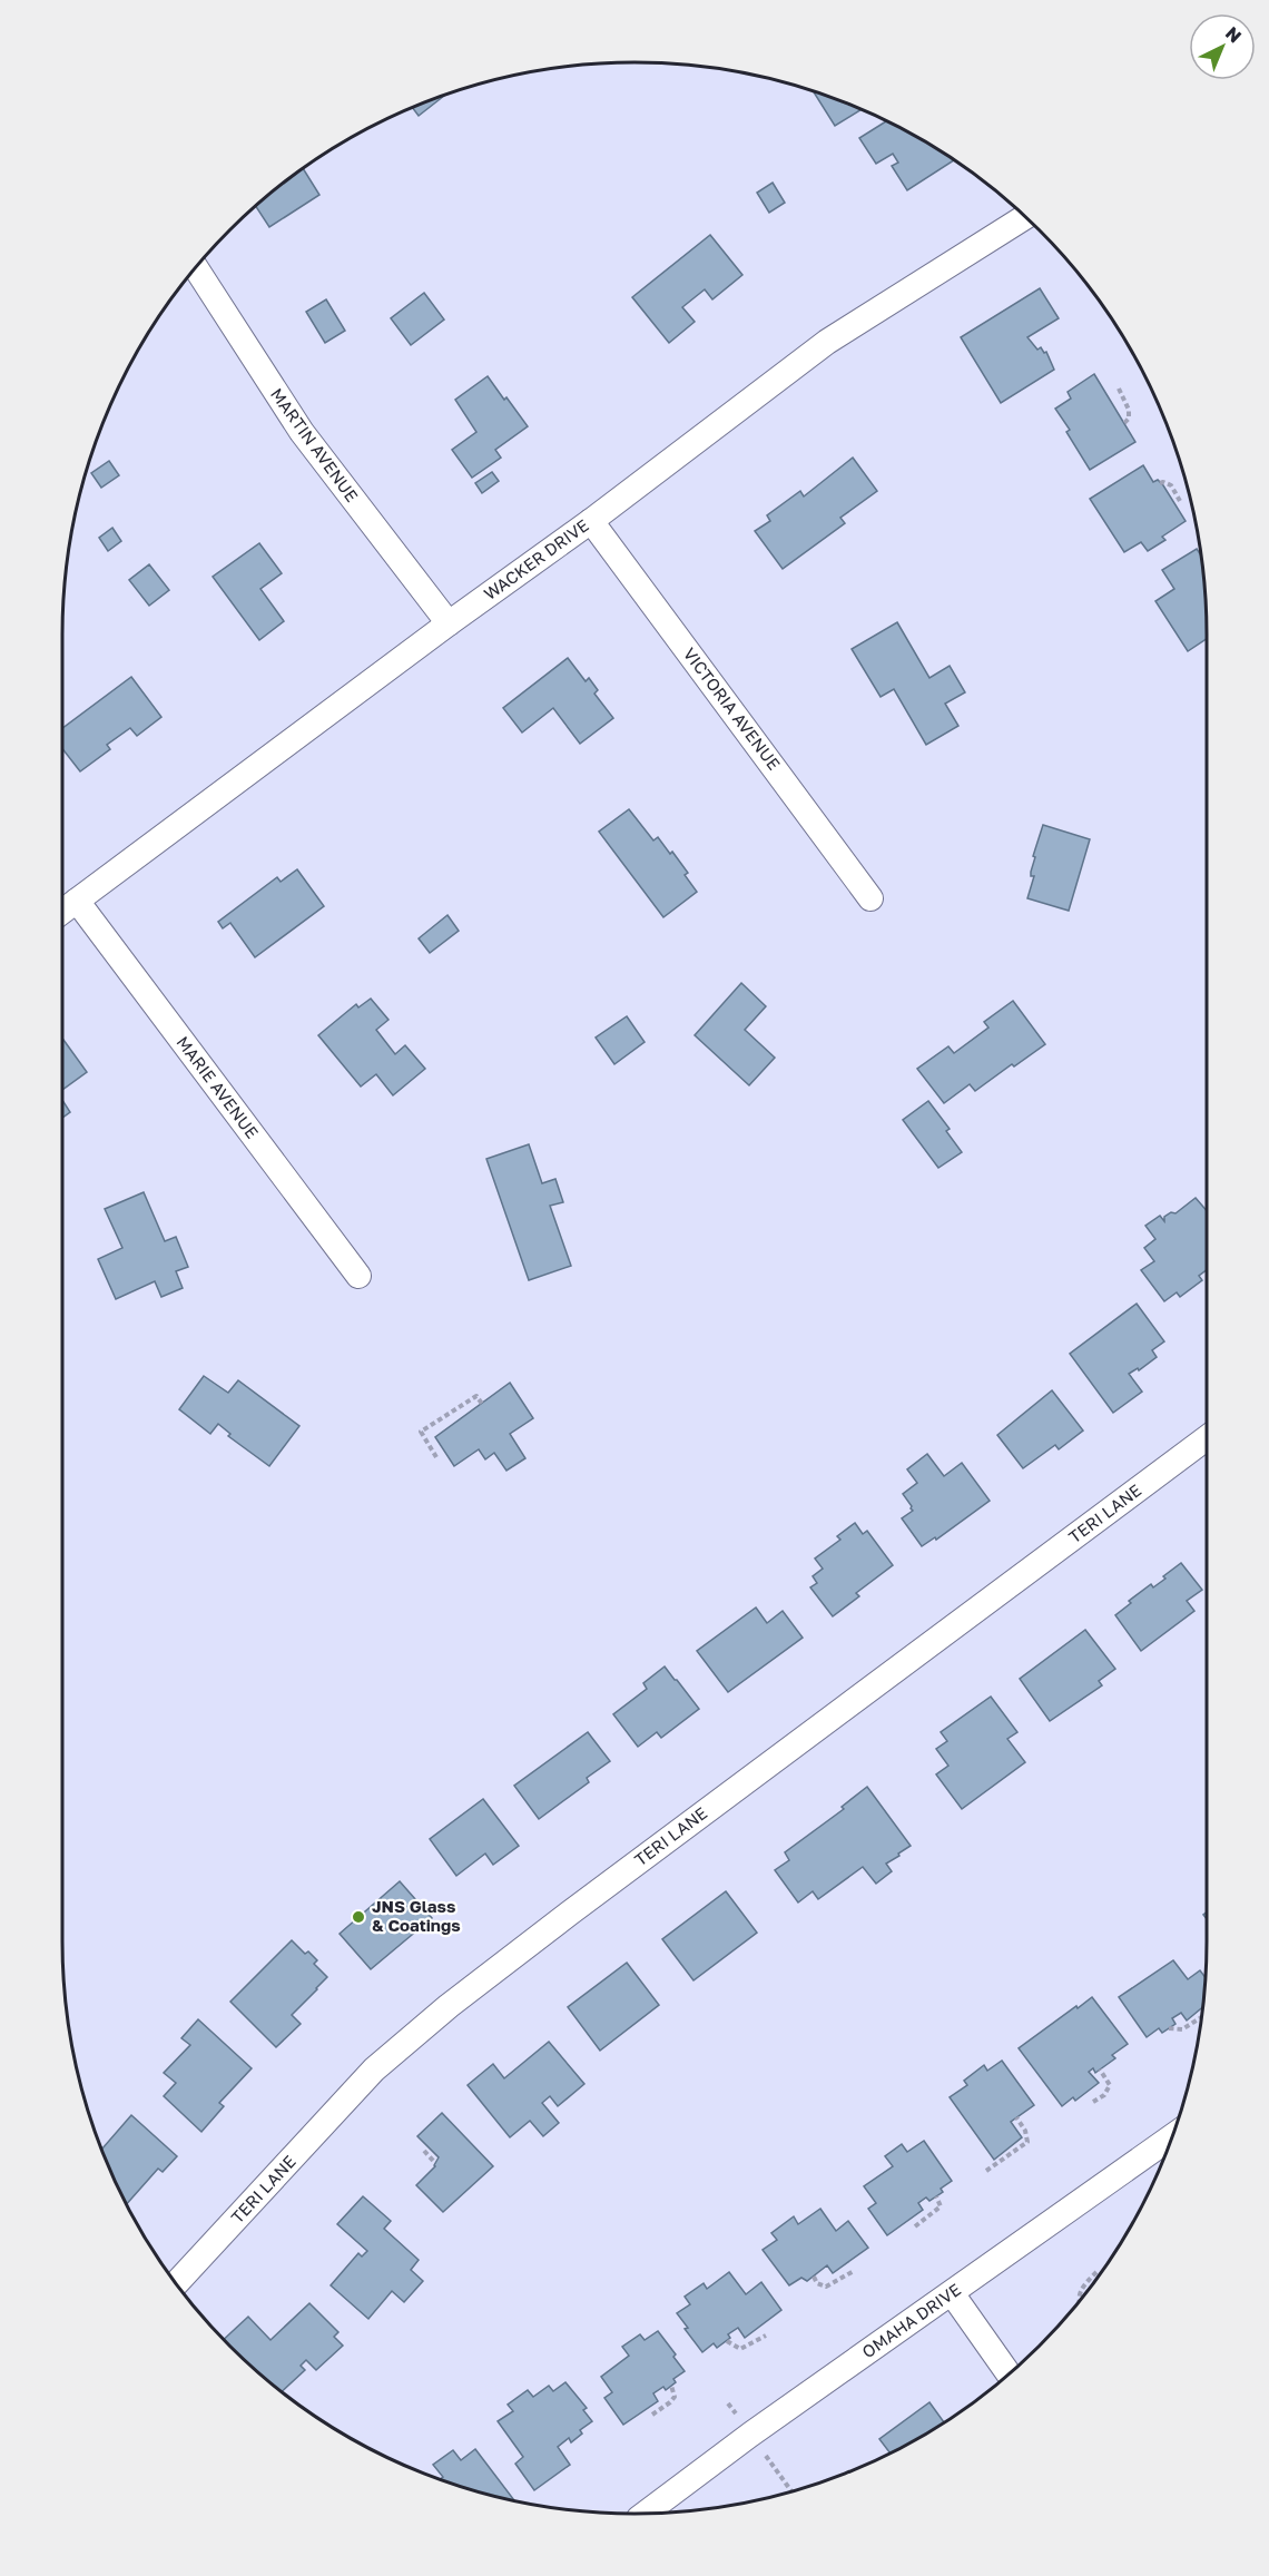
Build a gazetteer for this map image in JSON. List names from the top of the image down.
{
  "streets": {
    "street": [
      "MARTIN AVENUE",
      "WACKER DRIVE",
      "VICTORIA AVENUE",
      "MARIE AVENUE",
      "TERI LANE",
      "OMAHA DRIVE"
    ]
  },
  "crossings": [
    ["MARTIN AVENUE", "WACKER DRIVE"],
    ["WACKER DRIVE", "VICTORIA AVENUE"],
    ["WACKER DRIVE", "MARIE AVENUE"]
  ],
  "places": ["JNS Glass & Coatings"],
  "north": "top right"
}
